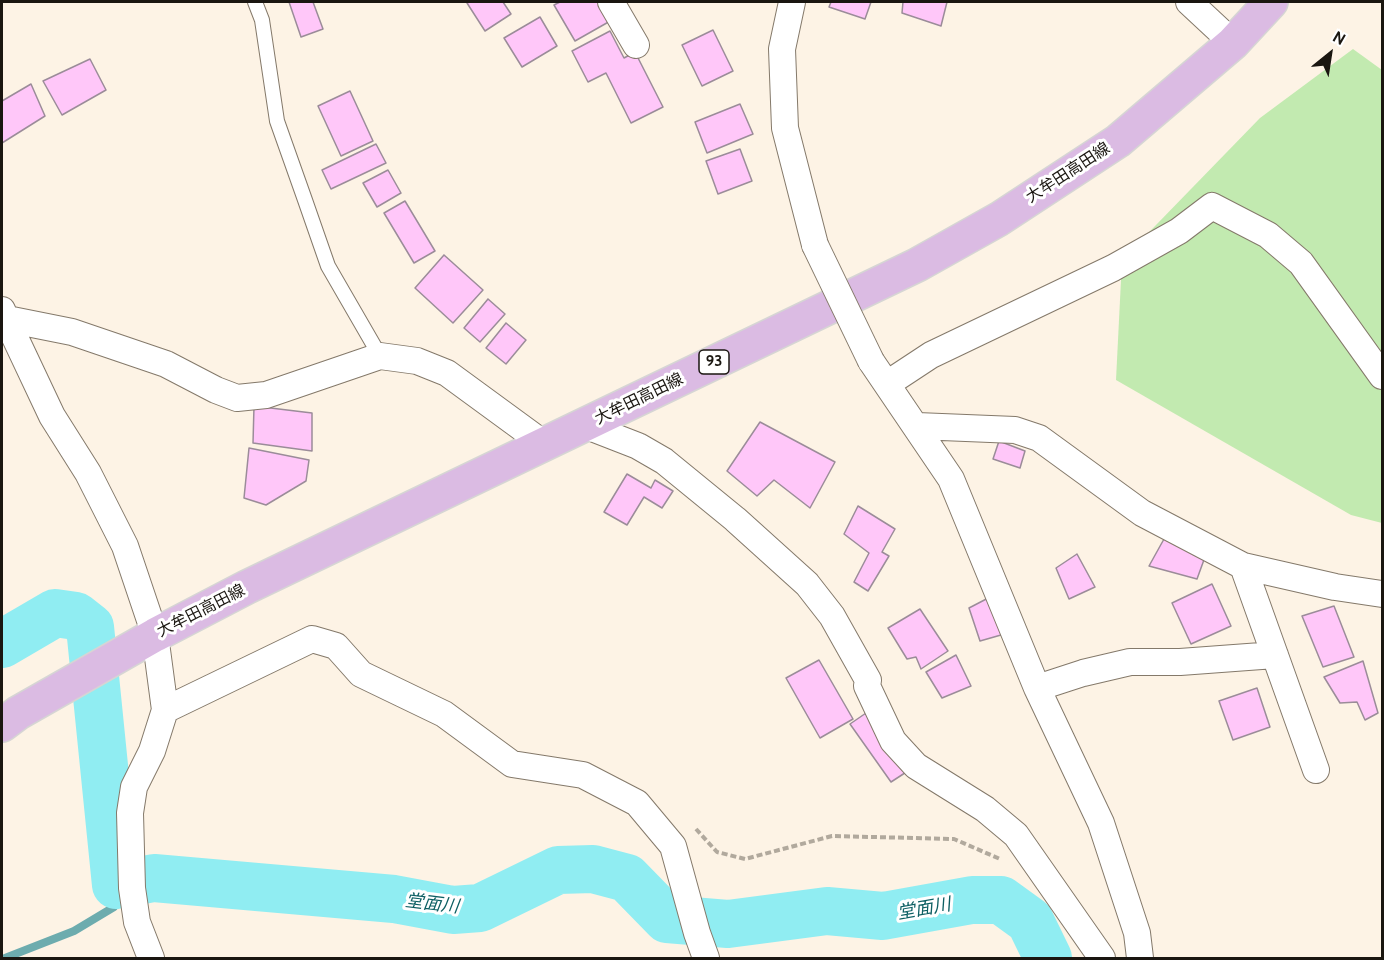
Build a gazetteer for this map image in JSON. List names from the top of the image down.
{
  "streets": {
    "main road": ["大牟田高田線", "93"]
  },
  "water": ["堂面川"],
  "north": "top right"
}
